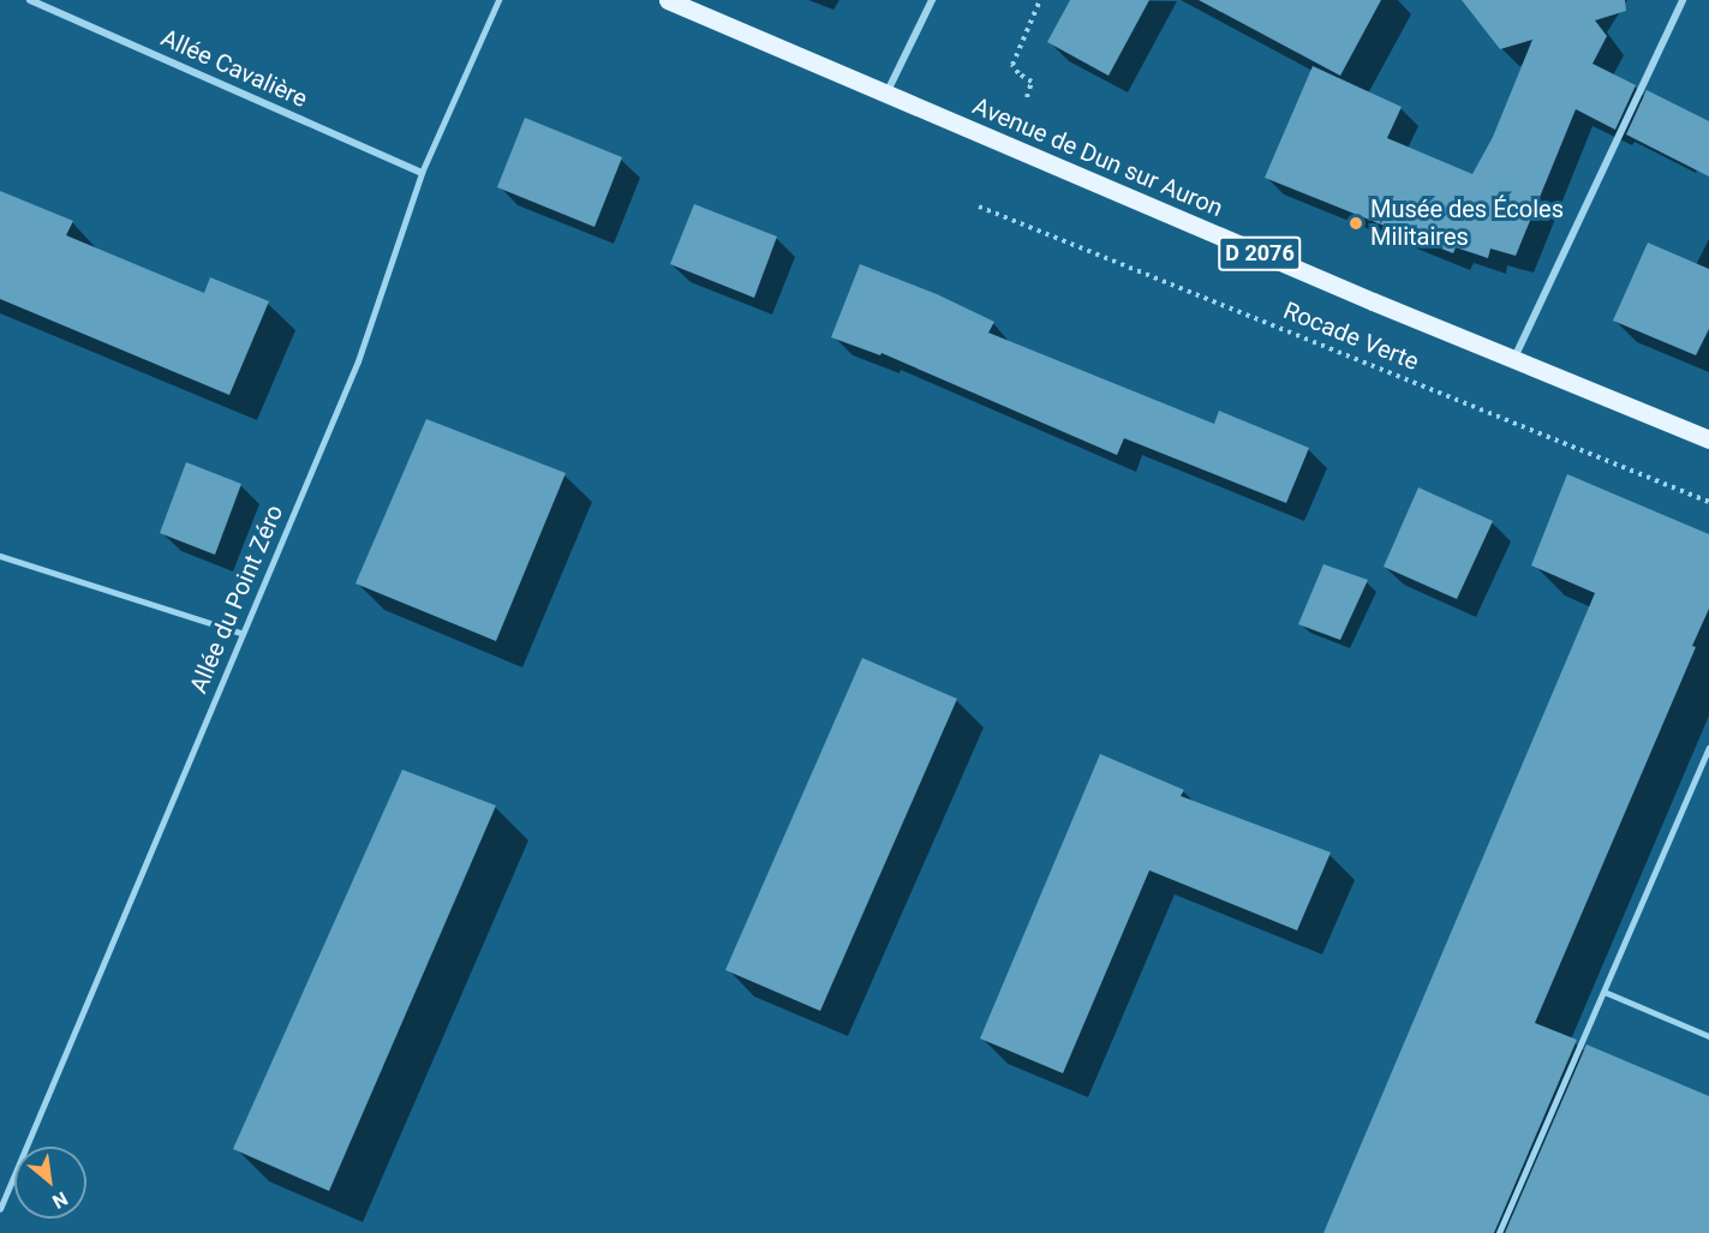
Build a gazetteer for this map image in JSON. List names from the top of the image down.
{
  "streets": {
    "main road": ["Avenue de Dun sur Auron", "D 2076"],
    "street": ["Allée Cavalière"],
    "lane": ["Allée du Point Zéro"],
    "path": ["Rocade Verte"]
  },
  "crossings": [
    ["Allée Cavalière", "Allée du Point Zéro"]
  ],
  "places": ["Musée des Écoles Militaires"],
  "north": "bottom right"
}
